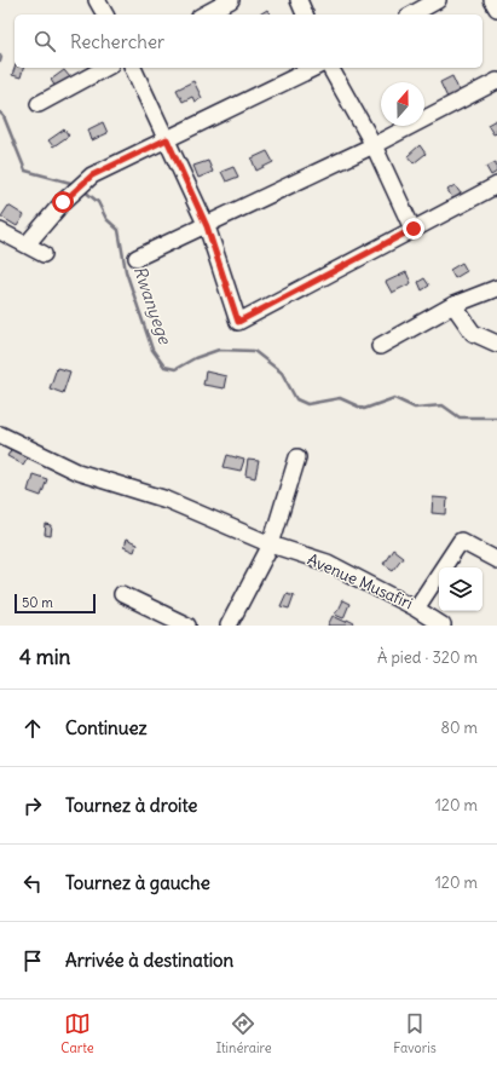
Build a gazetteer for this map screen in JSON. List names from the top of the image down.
{
  "streets": {
    "street": ["Avenue Musafiri"]
  },
  "water": ["Rwanyege"],
  "scale_bar": "50 m",
  "north": "top",
  "page": {
    "search": "Rechercher",
    "scale": "50 m",
    "heading": ["4 min", "À pied · 320 m"],
    "list": [
      ["Continuez", "80 m"],
      ["Tournez à droite", "120 m"],
      ["Tournez à gauche", "120 m"],
      "Arrivée à destination"
    ],
    "nav": ["Carte", "Itinéraire", "Favoris"]
  }
}
